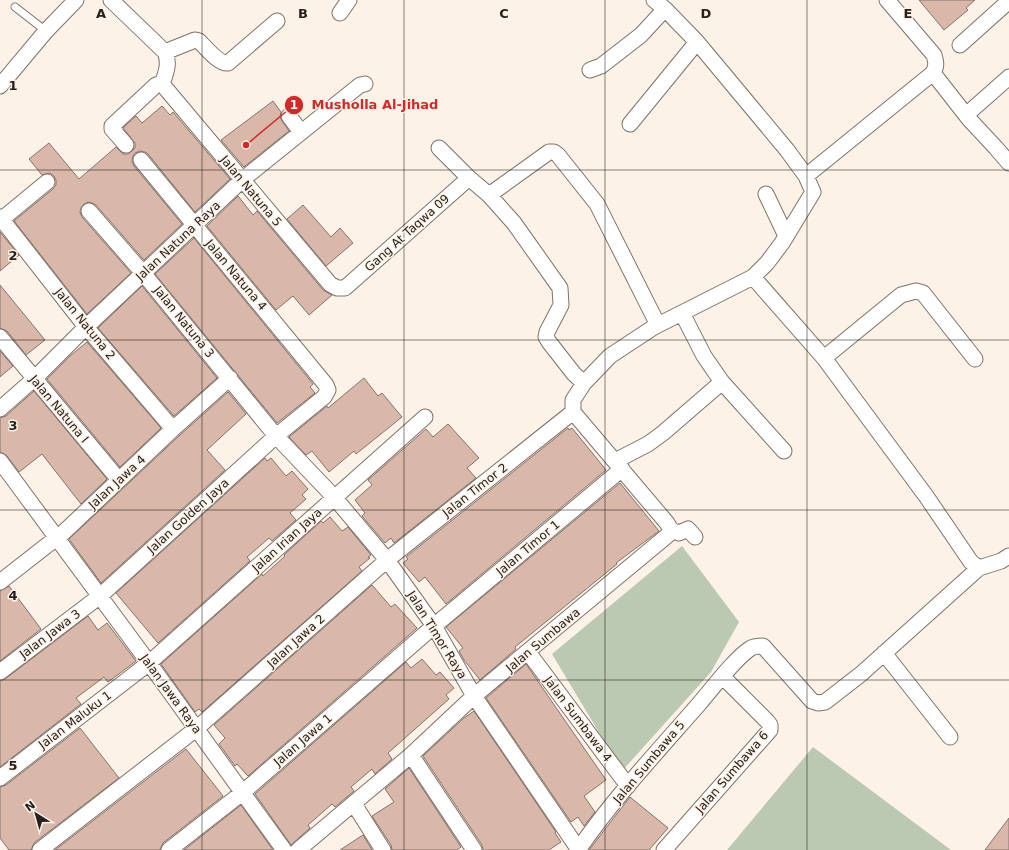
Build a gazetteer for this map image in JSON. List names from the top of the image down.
{
  "streets": {
    "street": [
      "Jalan Natuna 5",
      "Gang At Taqwa 09",
      "Jalan Natuna Raya",
      "Jalan Natuna 4",
      "Jalan Natuna 3",
      "Jalan Natuna 2",
      "Jalan Natuna I",
      "Jalan Jawa 4",
      "Jalan Timor 2",
      "Jalan Golden Jaya",
      "Jalan Irian Jaya",
      "Jalan Timor 1",
      "Jalan Jawa 3",
      "Jalan Timor Raya",
      "Jalan Sumbawa",
      "Jalan Jawa 2",
      "Jalan Jawa Raya",
      "Jalan Sumbawa 4",
      "Jalan Maluku 1",
      "Jalan Jawa 1",
      "Jalan Sumbawa 5",
      "Jalan Sumbawa 6"
    ]
  },
  "crossings": [
    ["Jalan Natuna 5", "Gang At Taqwa 09"],
    ["Jalan Natuna 5", "Jalan Natuna Raya"],
    ["Jalan Natuna Raya", "Jalan Natuna 4"],
    ["Jalan Natuna Raya", "Jalan Natuna 3"],
    ["Jalan Natuna Raya", "Jalan Natuna 2"],
    ["Jalan Natuna Raya", "Jalan Natuna I"],
    ["Jalan Natuna 4", "Jalan Golden Jaya"],
    ["Jalan Natuna 3", "Jalan Jawa 4"],
    ["Jalan Natuna 3", "Jalan Golden Jaya"],
    ["Jalan Natuna 3", "Jalan Timor Raya"],
    ["Jalan Natuna 2", "Jalan Jawa 4"],
    ["Jalan Natuna I", "Jalan Jawa 4"],
    ["Jalan Jawa 4", "Jalan Jawa Raya"],
    ["Jalan Timor 2", "Jalan Timor Raya"],
    ["Jalan Timor 2", "Jalan Jawa 2"],
    ["Jalan Golden Jaya", "Jalan Jawa 3"],
    ["Jalan Golden Jaya", "Jalan Timor Raya"],
    ["Jalan Golden Jaya", "Jalan Jawa Raya"],
    ["Jalan Irian Jaya", "Jalan Timor Raya"],
    ["Jalan Irian Jaya", "Jalan Jawa Raya"],
    ["Jalan Irian Jaya", "Jalan Maluku 1"],
    ["Jalan Timor 1", "Jalan Timor Raya"],
    ["Jalan Timor 1", "Jalan Jawa 1"],
    ["Jalan Jawa 3", "Jalan Jawa Raya"],
    ["Jalan Timor Raya", "Jalan Sumbawa"],
    ["Jalan Timor Raya", "Jalan Jawa 2"],
    ["Jalan Timor Raya", "Jalan Jawa 1"],
    ["Jalan Timor Raya", "Jalan Sumbawa 5"],
    ["Jalan Sumbawa", "Jalan Sumbawa 4"],
    ["Jalan Jawa 2", "Jalan Jawa Raya"],
    ["Jalan Jawa Raya", "Jalan Maluku 1"],
    ["Jalan Jawa Raya", "Jalan Jawa 1"],
    ["Jalan Sumbawa 4", "Jalan Sumbawa 5"],
    ["Jalan Sumbawa 5", "Jalan Sumbawa 6"]
  ],
  "places": ["Musholla Al-Jihad"],
  "north": "top left",
  "grid": {
    "columns": [
      "A",
      "B",
      "C",
      "D",
      "E"
    ],
    "rows": [
      "1",
      "2",
      "3",
      "4",
      "5"
    ]
  }
}
